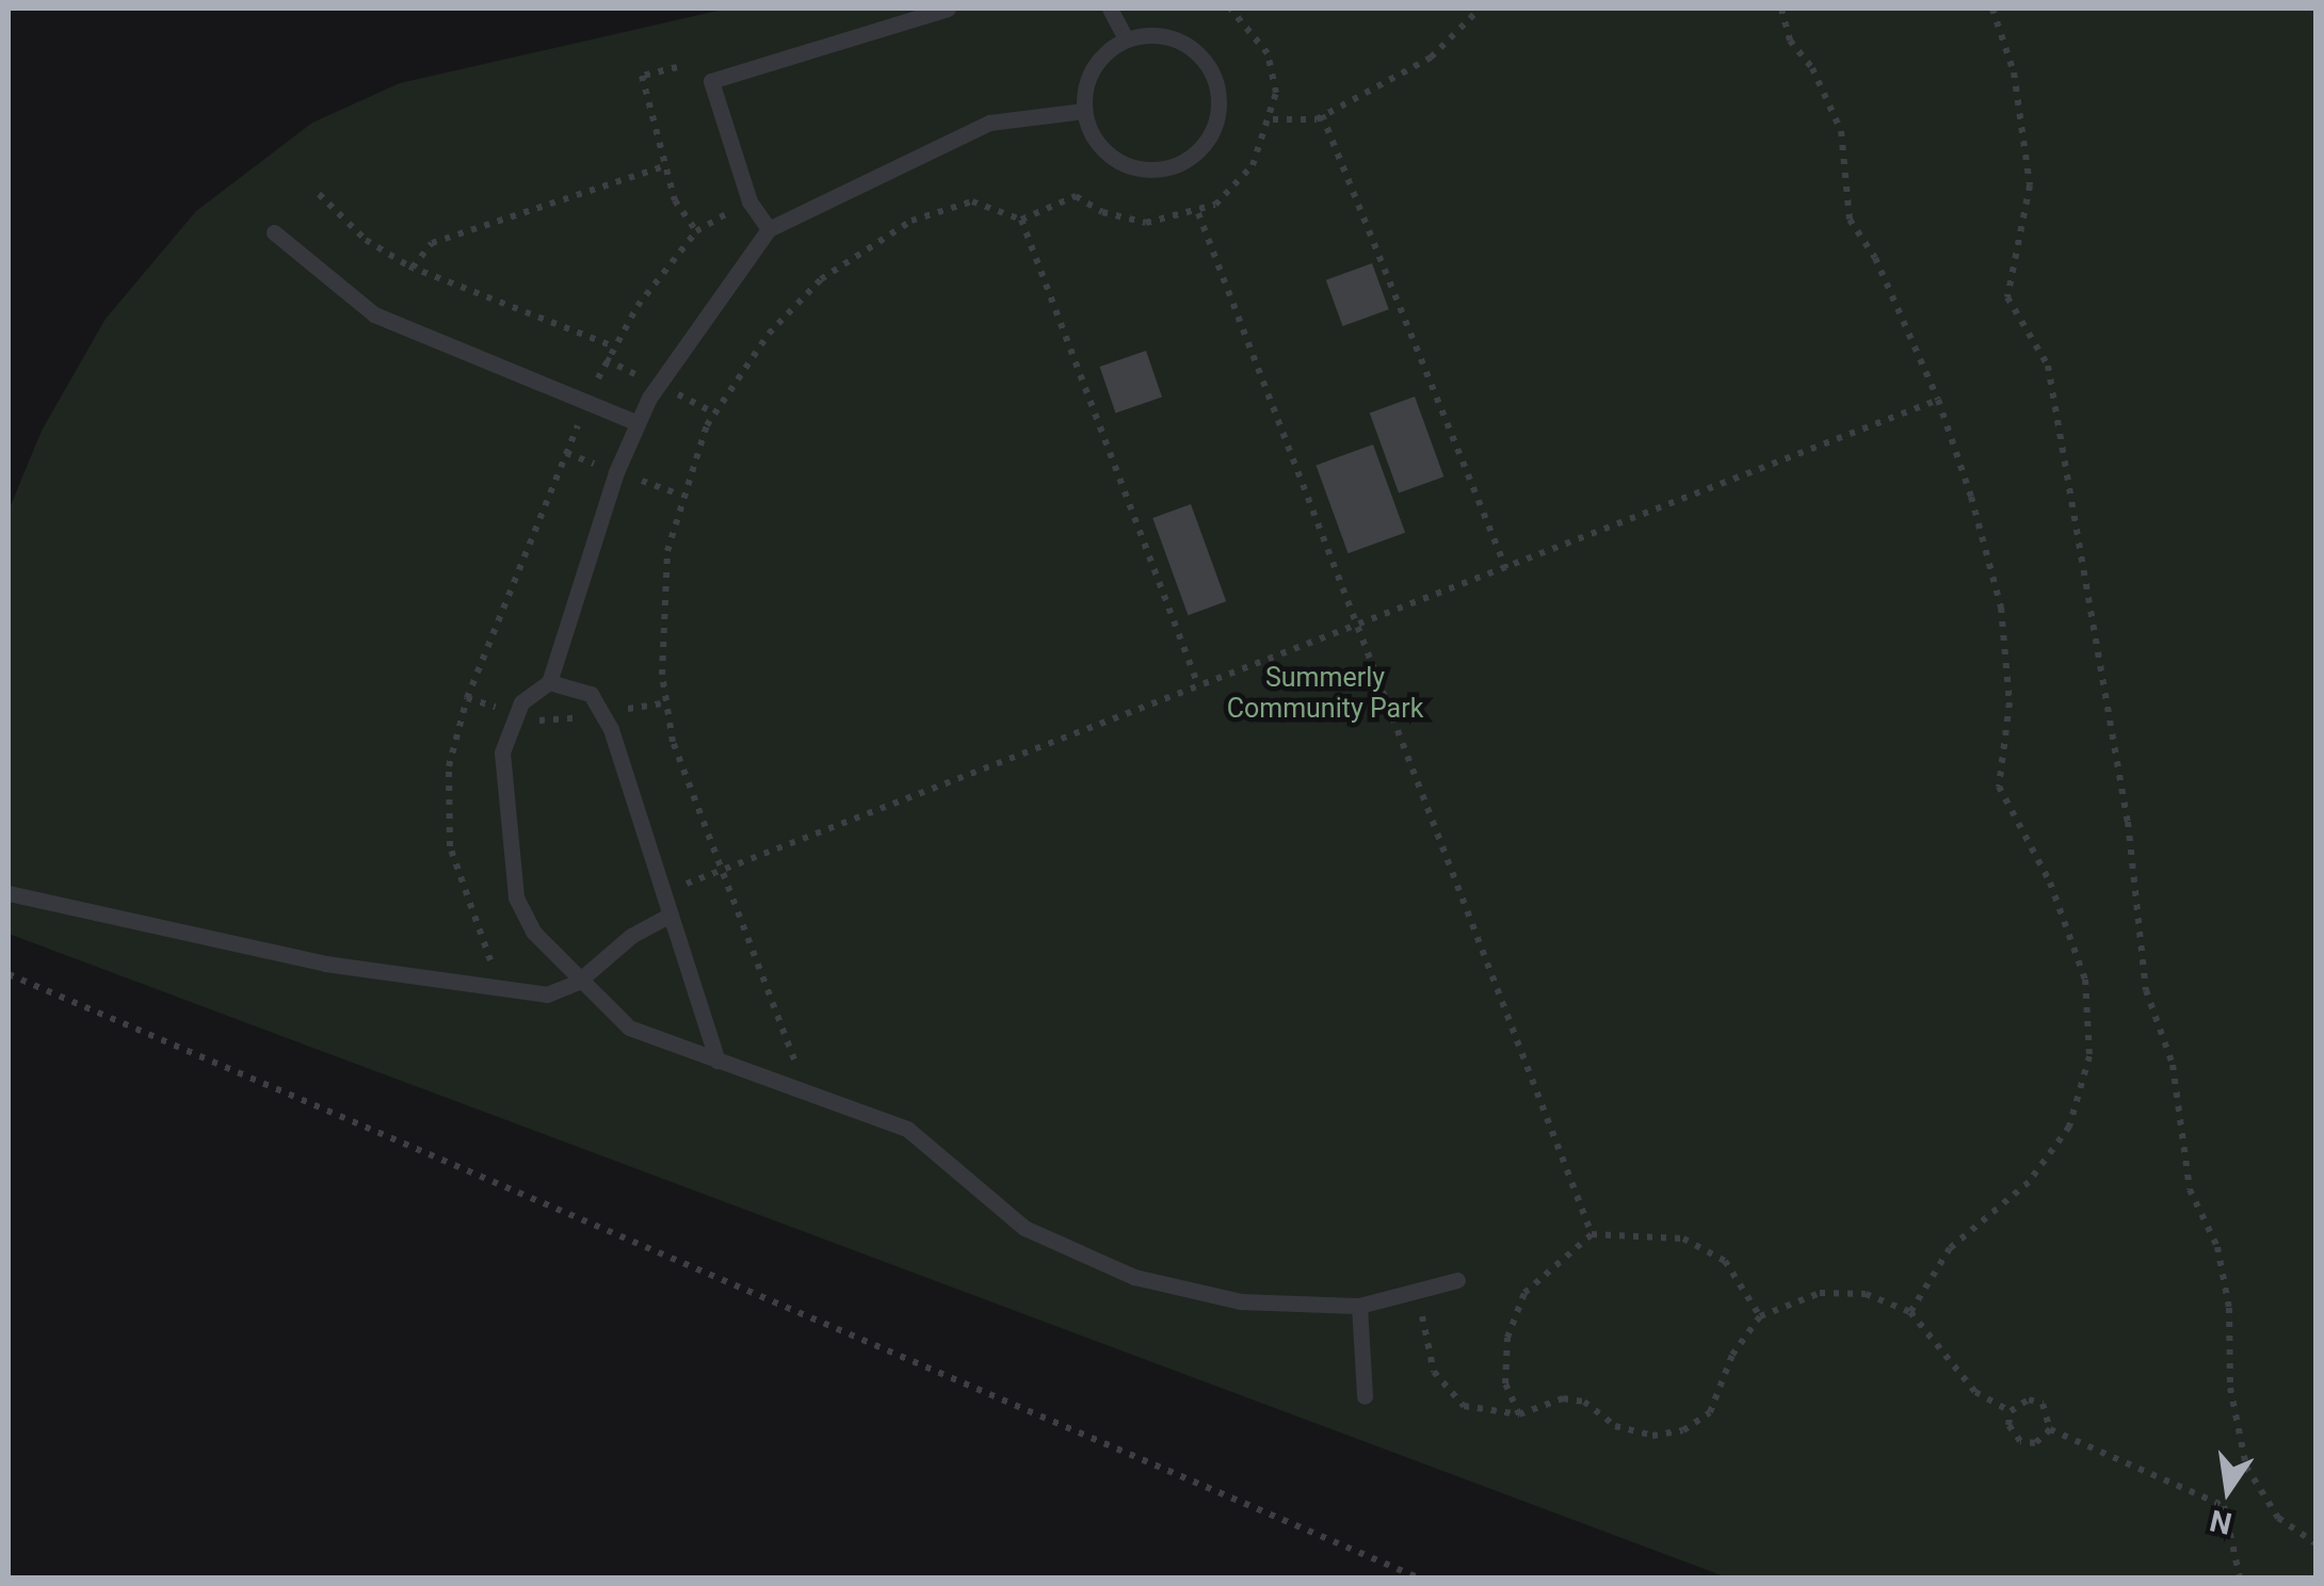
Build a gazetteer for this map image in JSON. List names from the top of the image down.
{
  "parks": ["Summerly Community Park"],
  "north": "bottom"
}
